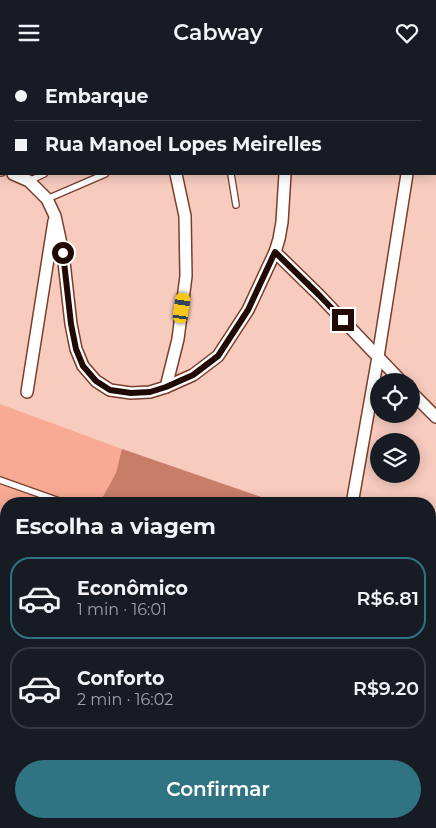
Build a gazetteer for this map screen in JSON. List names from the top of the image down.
{
  "page": {
    "header": "Cabway",
    "banner": ["Embarque", "Rua Manoel Lopes Meirelles"],
    "heading": "Escolha a viagem",
    "list": [
      {
        "name": "Econômico",
        "note": "1 min · 16:01",
        "value": "R$6.81"
      },
      {
        "name": "Conforto",
        "note": "2 min · 16:02",
        "value": "R$9.20"
      }
    ],
    "buttons": "Confirmar"
  }
}
